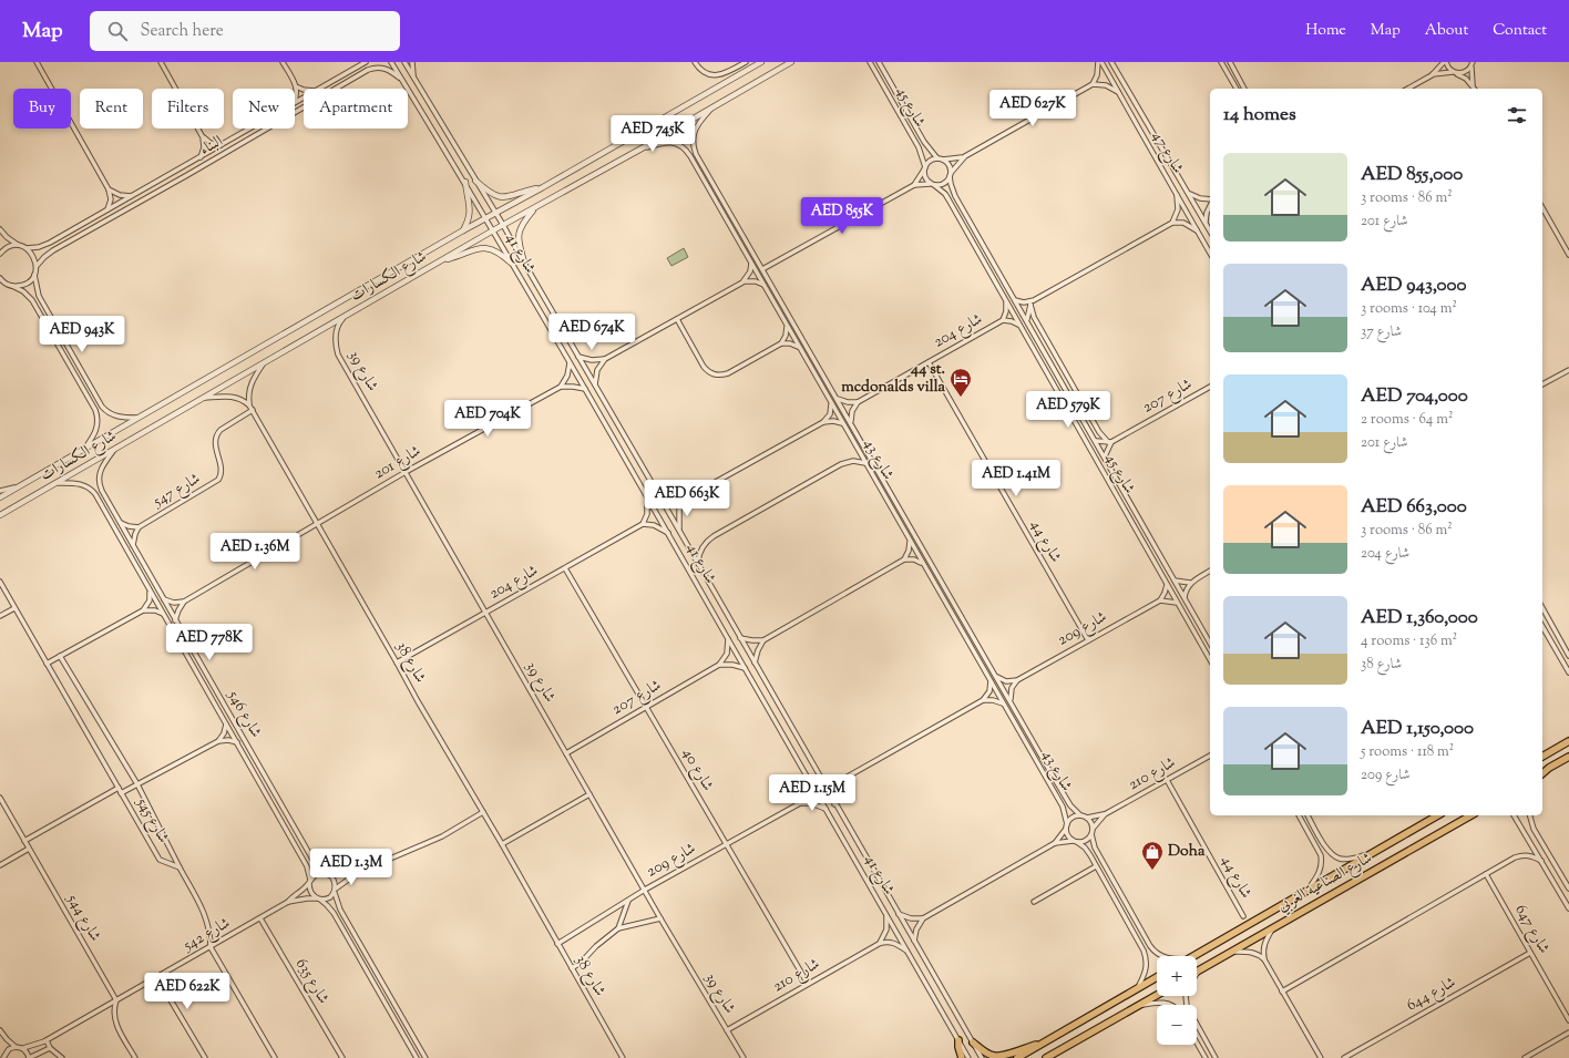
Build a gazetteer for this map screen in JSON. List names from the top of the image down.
{
  "streets": {
    "main road": ["شارع الصناعية الغربي"],
    "street": [
      "شارع 45",
      "البناء",
      "شارع 47",
      "شارع 41",
      "شارع الكسارات",
      "شارع 204",
      "شارع 39",
      "شارع 207",
      "شارع 43",
      "شارع 201",
      "شارع 547",
      "شارع 44",
      "شارع 209",
      "شارع 38",
      "شارع 546",
      "شارع 40",
      "شارع 210",
      "شارع 545",
      "شارع 544",
      "شارع 647",
      "شارع 542",
      "شارع 635",
      "شارع 644"
    ]
  },
  "crossings": [
    ["شارع 45", "شارع 204"],
    ["البناء", "شارع 41"],
    ["شارع 41", "شارع الكسارات"],
    ["شارع الكسارات", "شارع 39"],
    ["شارع الكسارات", "شارع 43"],
    ["شارع الكسارات", "شارع 38"],
    ["شارع الكسارات", "شارع 546"],
    ["شارع 204", "شارع 39"],
    ["شارع 204", "شارع 44"],
    ["شارع 204", "شارع 38"],
    ["شارع 204", "شارع 40"],
    ["شارع 39", "شارع 207"],
    ["شارع 39", "شارع 201"],
    ["شارع 39", "شارع 209"],
    ["شارع 39", "شارع 210"],
    ["شارع 207", "شارع 40"],
    ["شارع 43", "شارع 210"],
    ["شارع 201", "شارع 38"],
    ["شارع 547", "شارع 38"],
    ["شارع 44", "شارع 209"],
    ["شارع 44", "شارع 210"],
    ["شارع 209", "شارع 38"],
    ["شارع 209", "شارع 40"],
    ["شارع 546", "شارع 542"],
    ["شارع 40", "شارع 210"],
    ["شارع 544", "شارع 542"],
    ["شارع 647", "شارع 644"],
    ["شارع 542", "شارع 635"]
  ],
  "places": {
    "hotel": ["44 st. mcdonalds villa"],
    "shop": ["Doha"]
  },
  "page": {
    "header": "Map",
    "search": "Search here",
    "nav": [
      "Home",
      "Map",
      "About",
      "Contact"
    ],
    "chip": [
      "Buy",
      "Rent",
      "Filters",
      "New",
      "Apartment"
    ],
    "heading": "14 homes",
    "price": [
      "AED 627K",
      "AED 745K",
      "AED 855K",
      "AED 674K",
      "AED 943K",
      "AED 579K",
      "AED 704K",
      "AED 1.41M",
      "AED 663K",
      "AED 1.36M",
      "AED 778K",
      "AED 1.15M",
      "AED 1.3M",
      "AED 622K"
    ],
    "list": [
      {
        "name": "AED 855,000",
        "note": "3 rooms · 86 m² · شارع 201"
      },
      {
        "name": "AED 943,000",
        "note": "3 rooms · 104 m² · شارع 37"
      },
      {
        "name": "AED 704,000",
        "note": "2 rooms · 64 m² · شارع 201"
      },
      {
        "name": "AED 663,000",
        "note": "3 rooms · 86 m² · شارع 204"
      },
      {
        "name": "AED 1,360,000",
        "note": "4 rooms · 136 m² · شارع 38"
      },
      {
        "name": "AED 1,150,000",
        "note": "5 rooms · 118 m² · شارع 209"
      }
    ],
    "map_buttons": ["+", "−"]
  }
}
